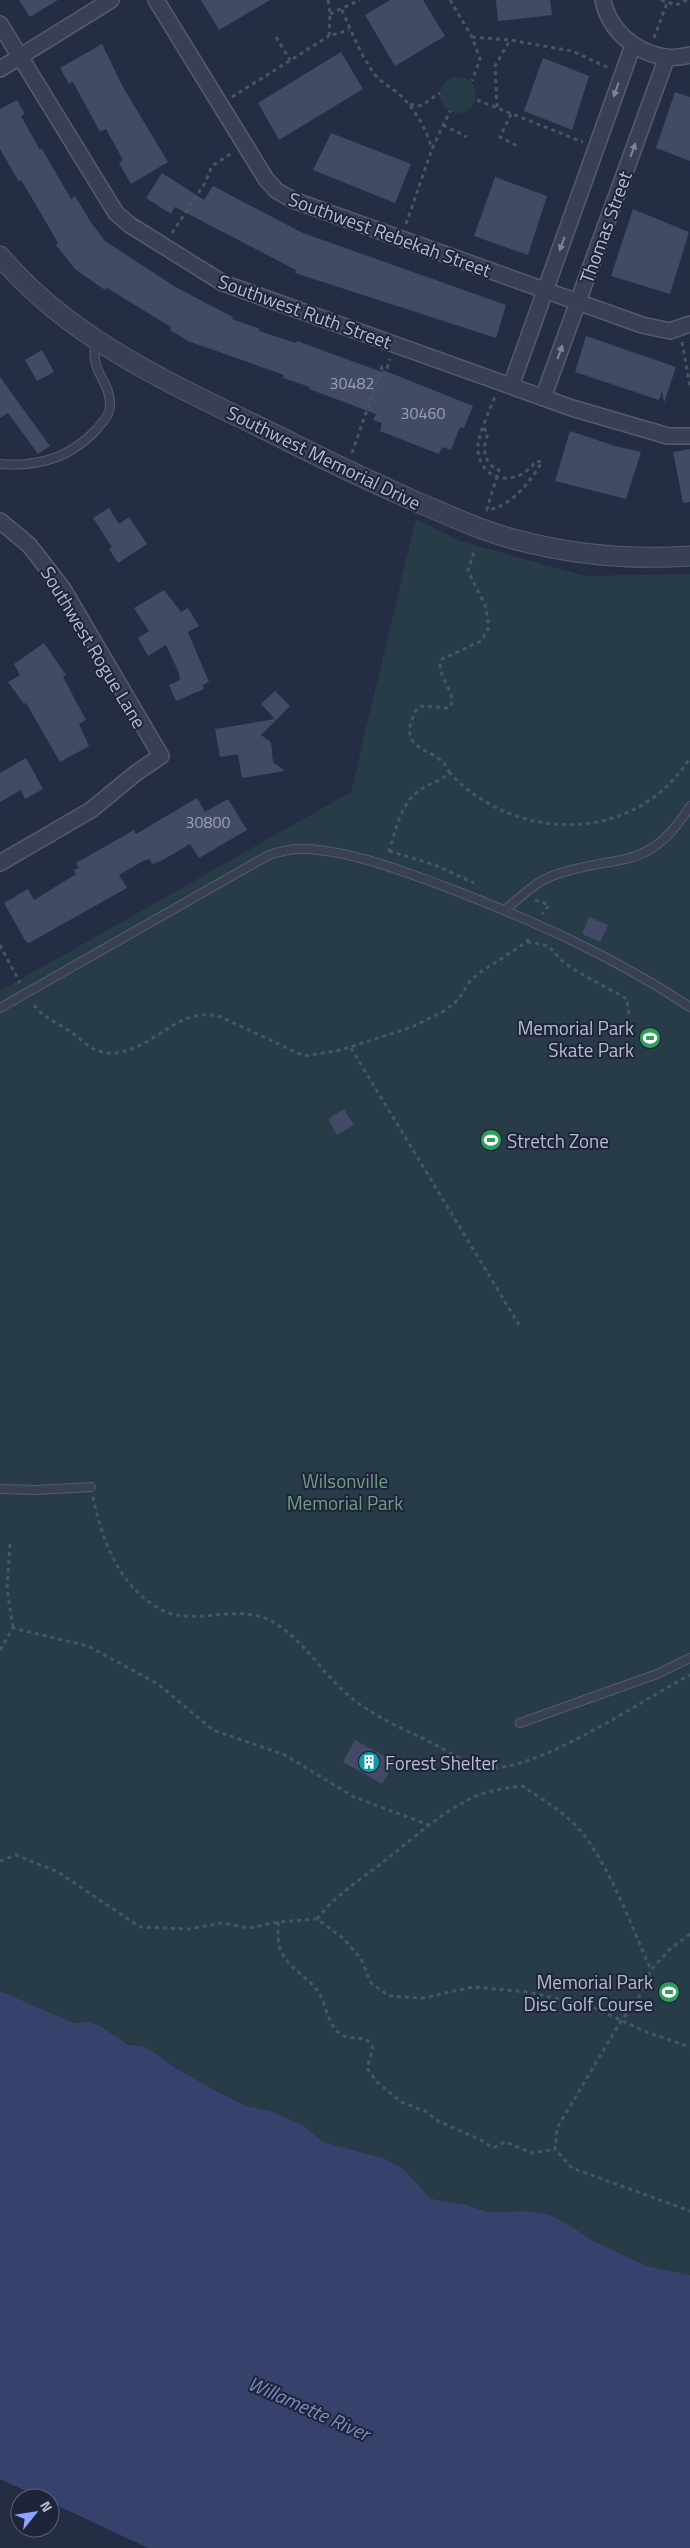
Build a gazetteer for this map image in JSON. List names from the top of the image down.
{
  "streets": {
    "street": [
      "Thomas Street",
      "Southwest Rebekah Street",
      "Southwest Ruth Street",
      "Southwest Memorial Drive",
      "Southwest Rogue Lane"
    ]
  },
  "crossings": [
    ["Thomas Street", "Southwest Rebekah Street"],
    ["Thomas Street", "Southwest Ruth Street"]
  ],
  "water": ["Willamette River"],
  "parks": ["Wilsonville Memorial Park"],
  "places": {
    "sports": ["Memorial Park Skate Park", "Stretch Zone", "Memorial Park Disc Golf Course"],
    "building": ["Forest Shelter"]
  },
  "house_numbers": ["30482", "30460", "30800"],
  "north": "top right"
}
